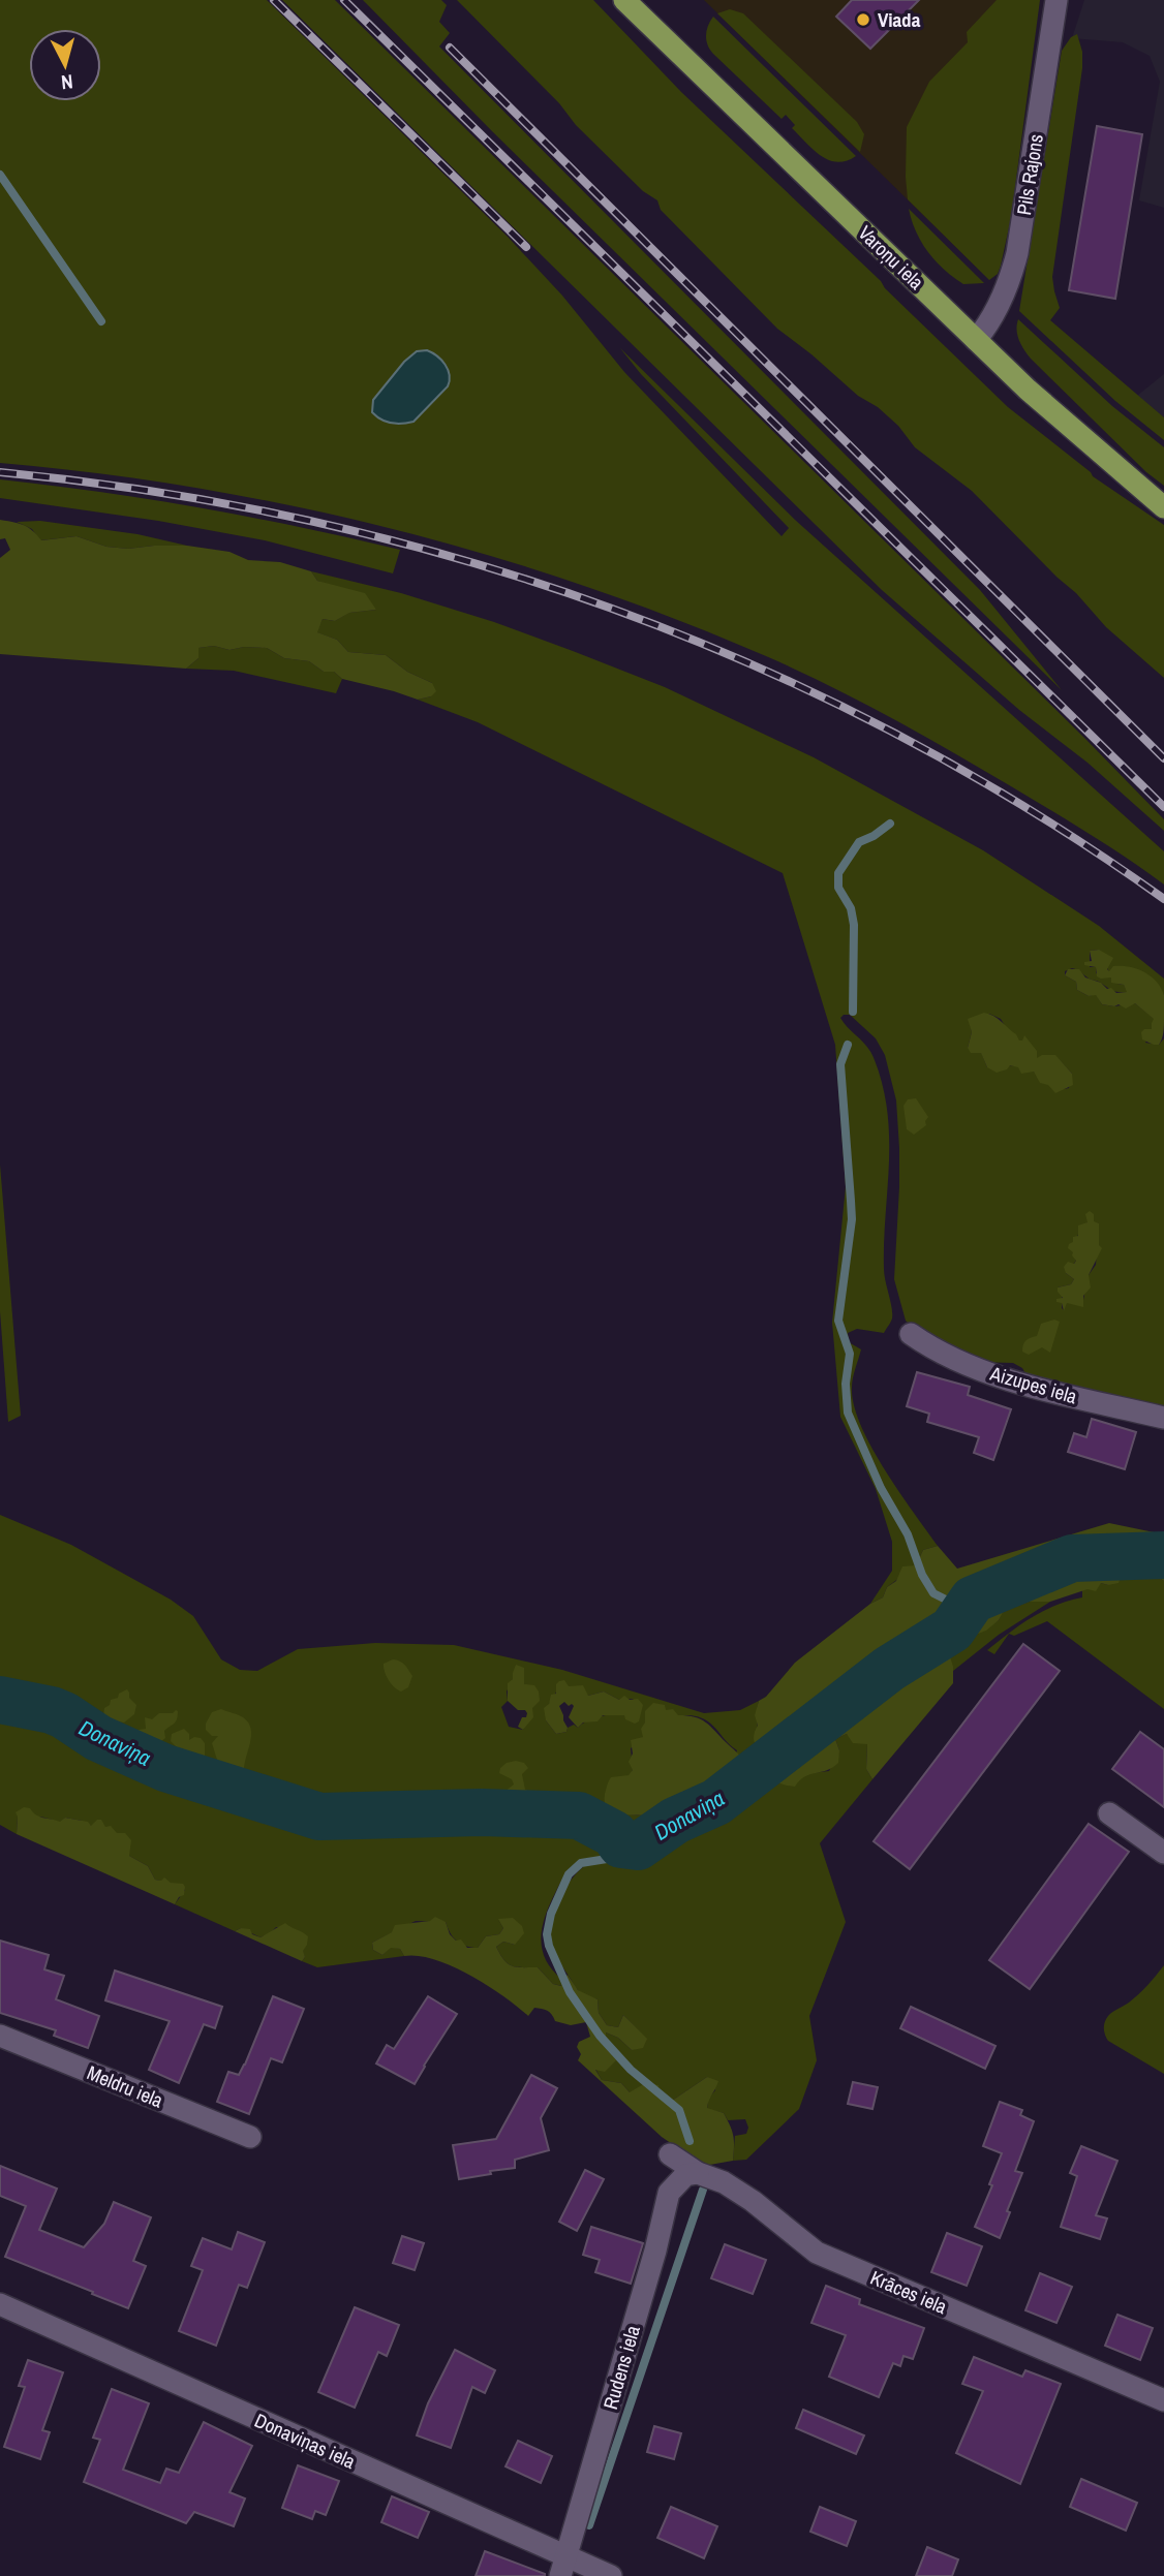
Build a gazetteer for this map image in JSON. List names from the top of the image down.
{
  "streets": {
    "highway": ["Varoņu iela"],
    "street": [
      "Pils Rajons",
      "Aizupes iela",
      "Meldru iela",
      "Krāces iela",
      "Rudens iela",
      "Donaviņas iela"
    ]
  },
  "crossings": [
    ["Pils Rajons", "Varoņu iela"],
    ["Krāces iela", "Rudens iela"],
    ["Rudens iela", "Donaviņas iela"]
  ],
  "water": ["Donaviņa"],
  "places": ["Viada"],
  "north": "bottom"
}
